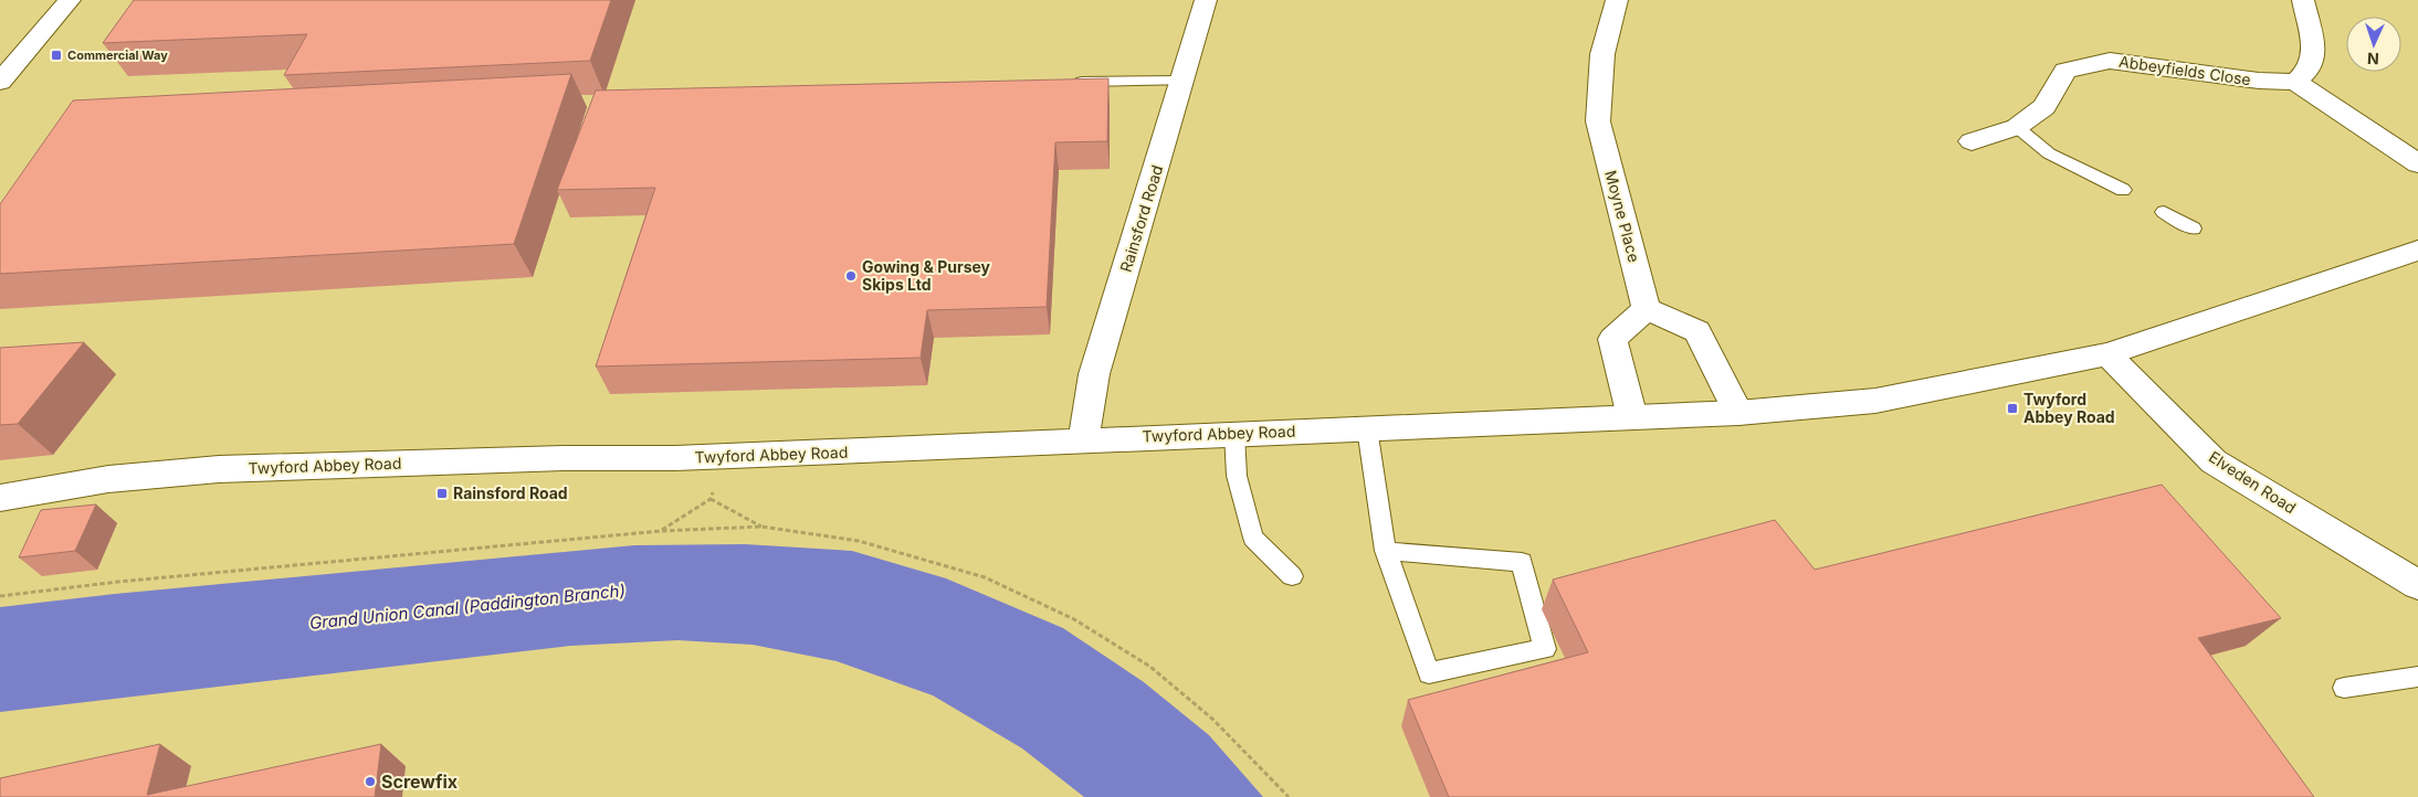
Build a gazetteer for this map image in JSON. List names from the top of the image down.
{
  "streets": {
    "street": [
      "Abbeyfields Close",
      "Moyne Place",
      "Rainsford Road",
      "Twyford Abbey Road",
      "Elveden Road"
    ]
  },
  "crossings": [
    ["Rainsford Road", "Twyford Abbey Road"],
    ["Twyford Abbey Road", "Elveden Road"]
  ],
  "water": ["Grand Union Canal (Paddington Branch)"],
  "places": {
    "transit": ["Commercial Way", "Twyford Abbey Road", "Rainsford Road"],
    "other": ["Gowing & Pursey Skips Ltd", "Screwfix"]
  },
  "north": "bottom"
}
